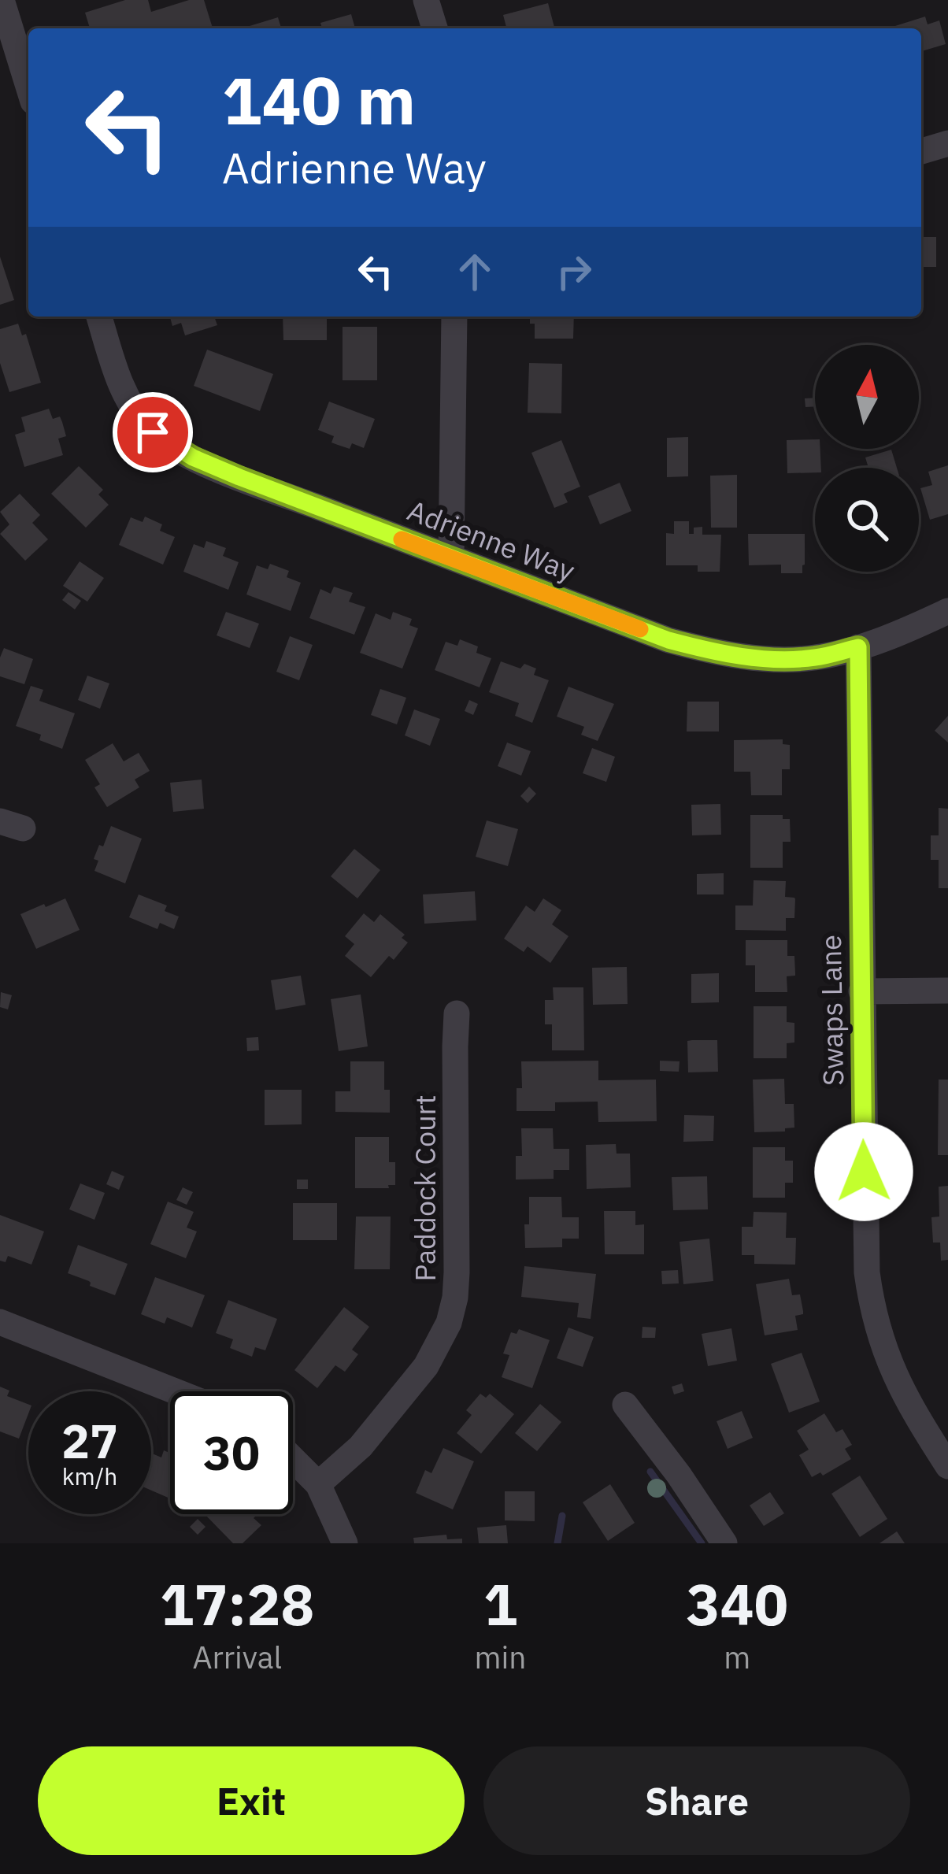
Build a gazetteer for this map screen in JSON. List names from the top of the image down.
{
  "streets": {
    "street": ["Adrienne Way", "Swaps Lane", "Paddock Court"]
  },
  "crossings": [
    ["Adrienne Way", "Swaps Lane"]
  ],
  "north": "top",
  "page": {
    "turn": ["140 m", "Adrienne Way"],
    "speed": "27 km/h",
    "limit": "30",
    "eta": [
      "17:28",
      "Arrival",
      "1",
      "min",
      "340",
      "m"
    ],
    "buttons": ["Exit", "Share"]
  }
}
